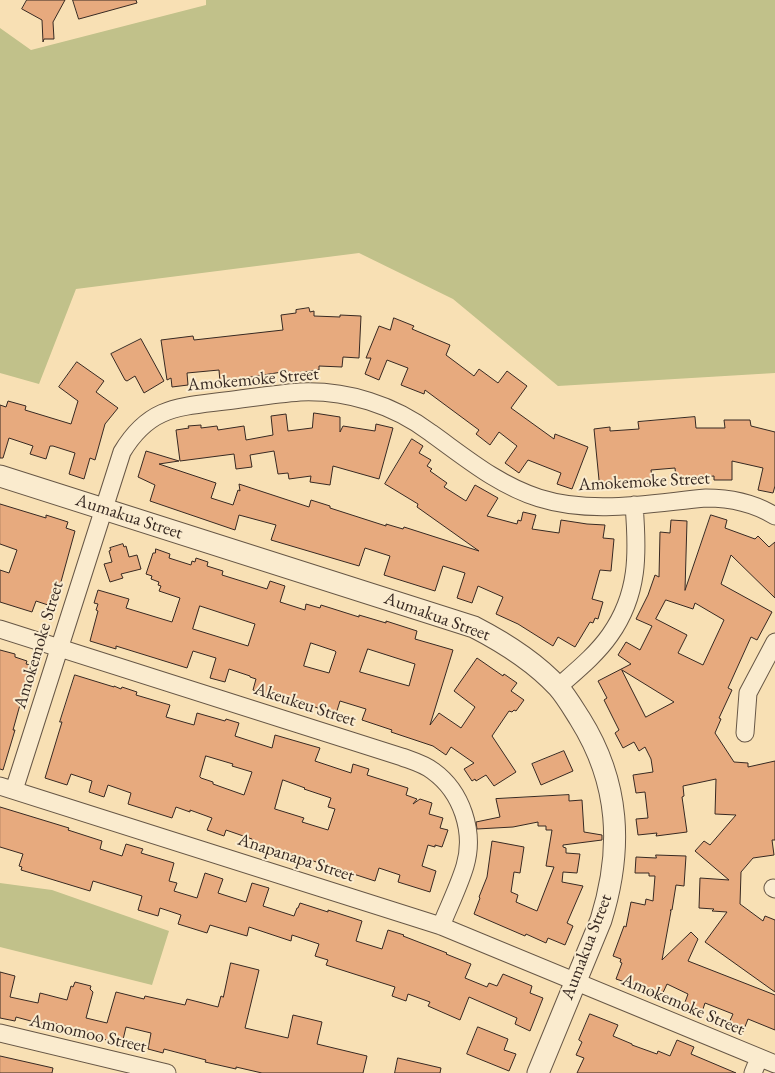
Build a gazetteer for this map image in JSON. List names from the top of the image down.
{
  "streets": {
    "street": [
      "Amokemoke Street",
      "Aumakua Street",
      "Akeukeu Street",
      "Anapanapa Street",
      "Amoomoo Street"
    ]
  },
  "crossings": [
    ["Amokemoke Street", "Aumakua Street"],
    ["Amokemoke Street", "Akeukeu Street"],
    ["Amokemoke Street", "Anapanapa Street"],
    ["Aumakua Street", "Anapanapa Street"],
    ["Akeukeu Street", "Anapanapa Street"]
  ]
}
